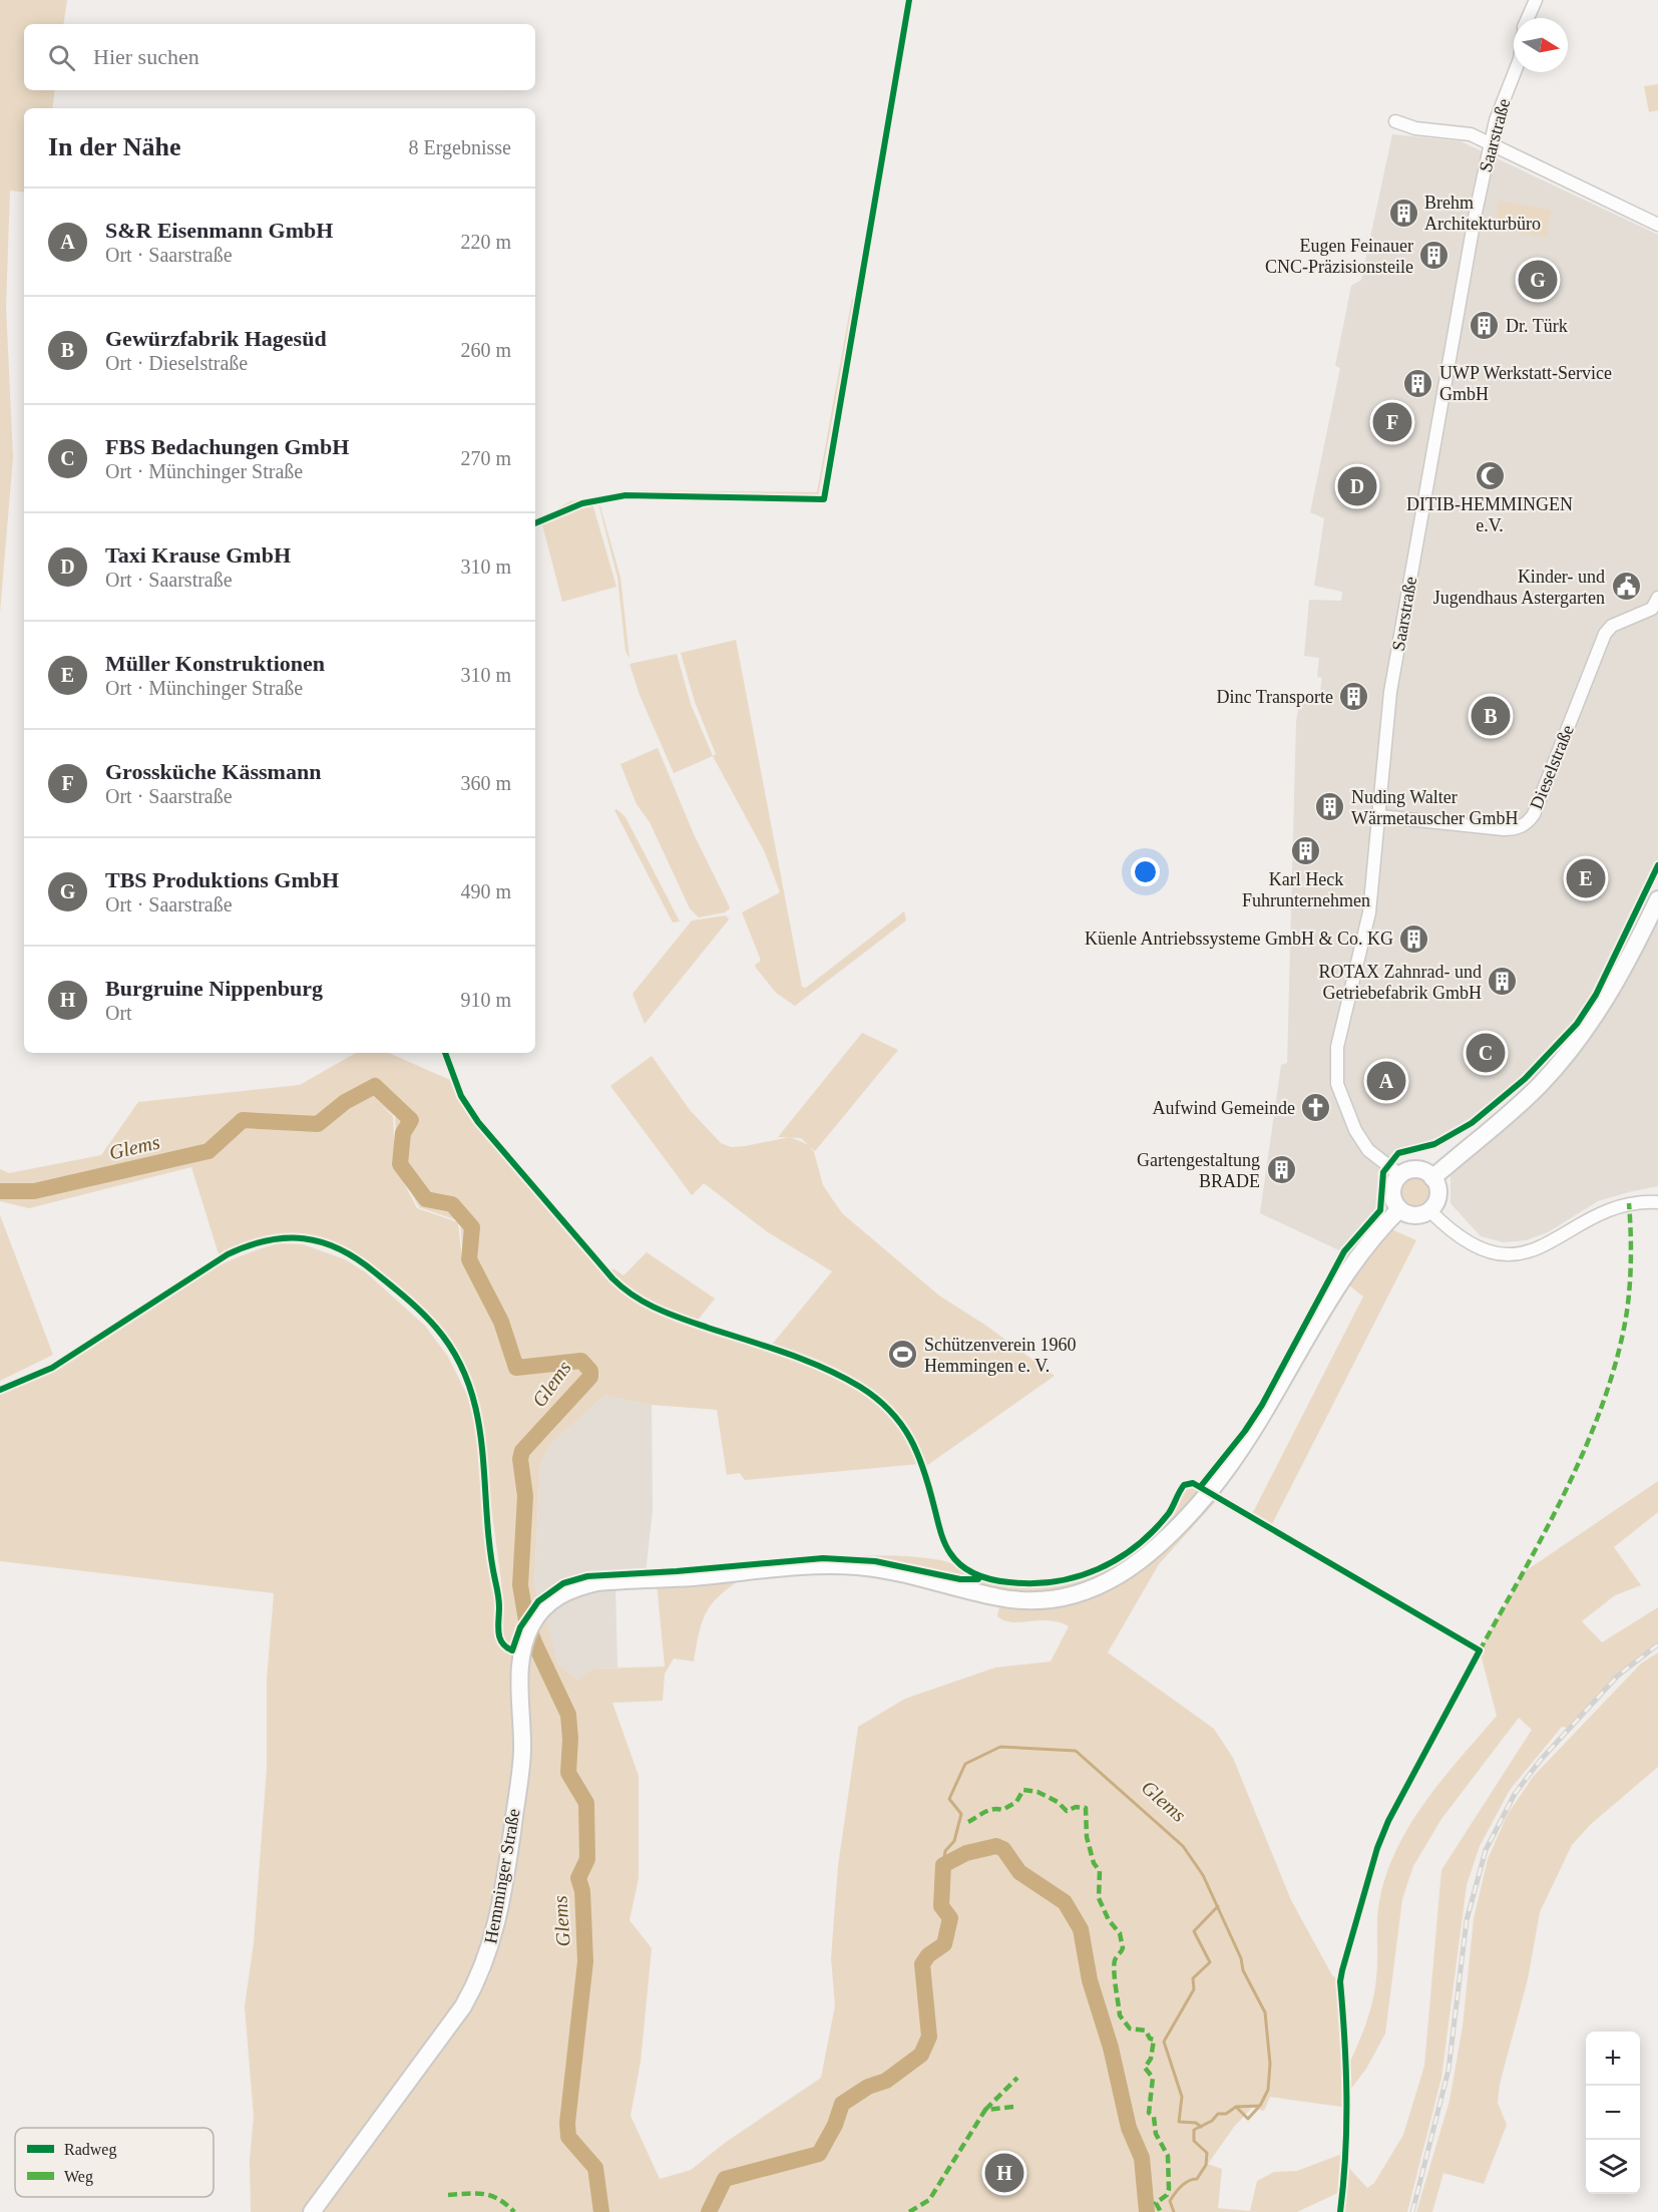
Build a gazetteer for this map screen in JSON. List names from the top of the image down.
{
  "streets": {
    "street": ["Saarstraße", "Dieselstraße", "Hemminger Straße"]
  },
  "crossings": [
    ["Saarstraße", "Dieselstraße"],
    ["Saarstraße", "Hemminger Straße"]
  ],
  "water": ["Glems"],
  "places": {
    "building": [
      "Brehm Architekturbüro",
      "Eugen Feinauer CNC-Präzisionsteile",
      "Dr. Türk",
      "UWP Werkstatt-Service GmbH",
      "Dinc Transporte",
      "Nuding Walter Wärmetauscher GmbH",
      "Karl Heck Fuhrunternehmen",
      "Küenle Antriebssysteme GmbH & Co. KG",
      "ROTAX Zahnrad- und Getriebefabrik GmbH",
      "Gartengestaltung BRADE"
    ],
    "mosque": ["DITIB-HEMMINGEN e.V."],
    "public building": ["Kinder- und Jugendhaus Astergarten"],
    "church": ["Aufwind Gemeinde"],
    "sports": ["Schützenverein 1960 Hemmingen e. V."]
  },
  "legend": ["Radweg", "Weg"],
  "north": "right",
  "page": {
    "search": "Hier suchen",
    "heading": ["In der Nähe", "8 Ergebnisse"],
    "list": [
      {
        "mark": "A",
        "name": "S&R Eisenmann GmbH",
        "note": "Ort · Saarstraße",
        "value": "220 m"
      },
      {
        "mark": "B",
        "name": "Gewürzfabrik Hagesüd",
        "note": "Ort · Dieselstraße",
        "value": "260 m"
      },
      {
        "mark": "C",
        "name": "FBS Bedachungen GmbH",
        "note": "Ort · Münchinger Straße",
        "value": "270 m"
      },
      {
        "mark": "D",
        "name": "Taxi Krause GmbH",
        "note": "Ort · Saarstraße",
        "value": "310 m"
      },
      {
        "mark": "E",
        "name": "Müller Konstruktionen",
        "note": "Ort · Münchinger Straße",
        "value": "310 m"
      },
      {
        "mark": "F",
        "name": "Grossküche Kässmann",
        "note": "Ort · Saarstraße",
        "value": "360 m"
      },
      {
        "mark": "G",
        "name": "TBS Produktions GmbH",
        "note": "Ort · Saarstraße",
        "value": "490 m"
      },
      {
        "mark": "H",
        "name": "Burgruine Nippenburg",
        "note": "Ort",
        "value": "910 m"
      }
    ],
    "pins": [
      "G",
      "F",
      "D",
      "B",
      "E",
      "C",
      "A",
      "H"
    ],
    "map_buttons": ["+", "−"]
  }
}
